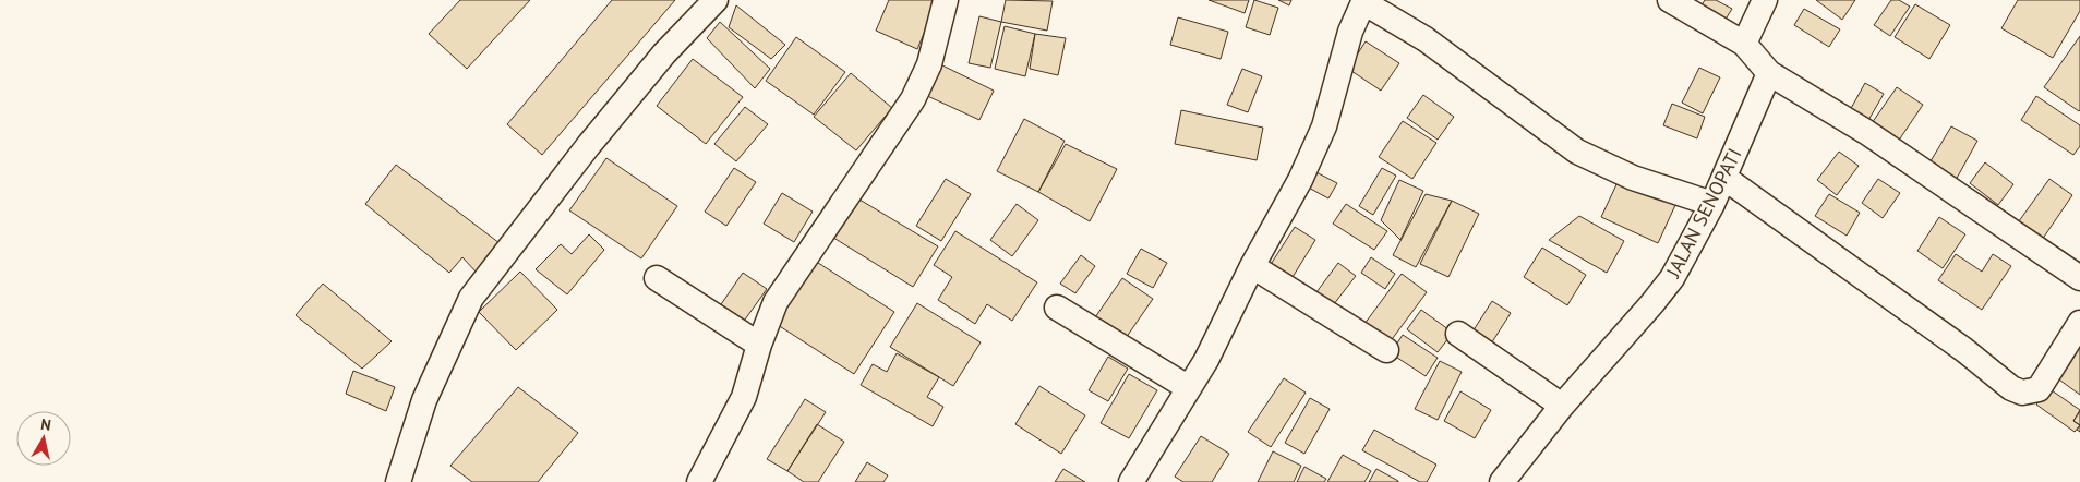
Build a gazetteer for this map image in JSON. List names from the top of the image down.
{
  "streets": {
    "street": ["JALAN SENOPATI"]
  },
  "north": "top"
}
